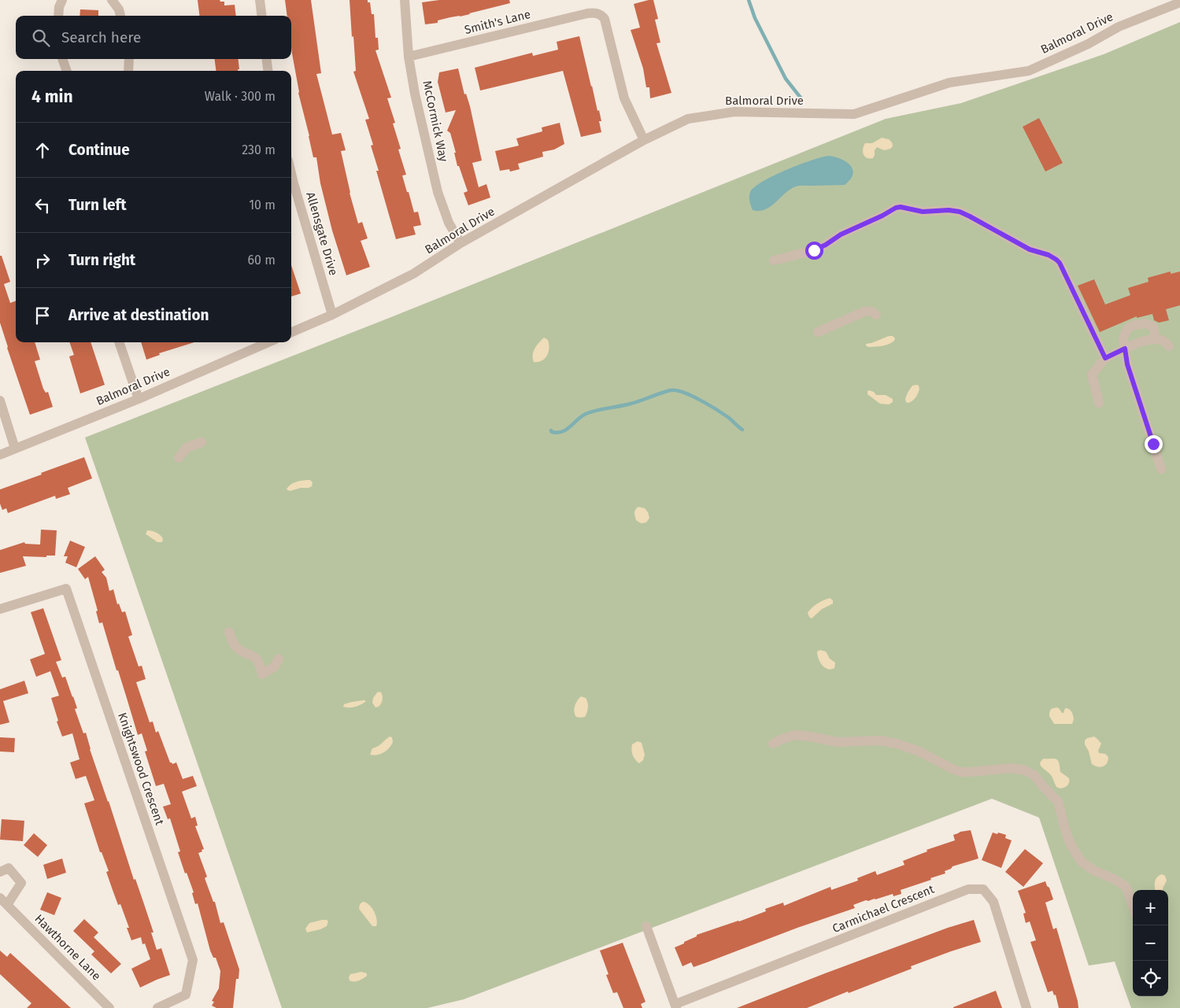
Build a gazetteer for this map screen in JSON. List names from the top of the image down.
{
  "streets": {
    "street": [
      "Smith's Lane",
      "Balmoral Drive",
      "McCormick Way",
      "Allensgate Drive",
      "Knightswood Crescent",
      "Carmichael Crescent",
      "Hawthorne Lane"
    ]
  },
  "crossings": [
    ["Smith's Lane", "Balmoral Drive"],
    ["Smith's Lane", "McCormick Way"],
    ["Balmoral Drive", "McCormick Way"],
    ["Balmoral Drive", "Allensgate Drive"]
  ],
  "page": {
    "search": "Search here",
    "heading": ["4 min", "Walk · 300 m"],
    "list": [
      ["Continue", "230 m"],
      ["Turn left", "10 m"],
      ["Turn right", "60 m"],
      "Arrive at destination"
    ],
    "map_buttons": ["+", "−"]
  }
}
